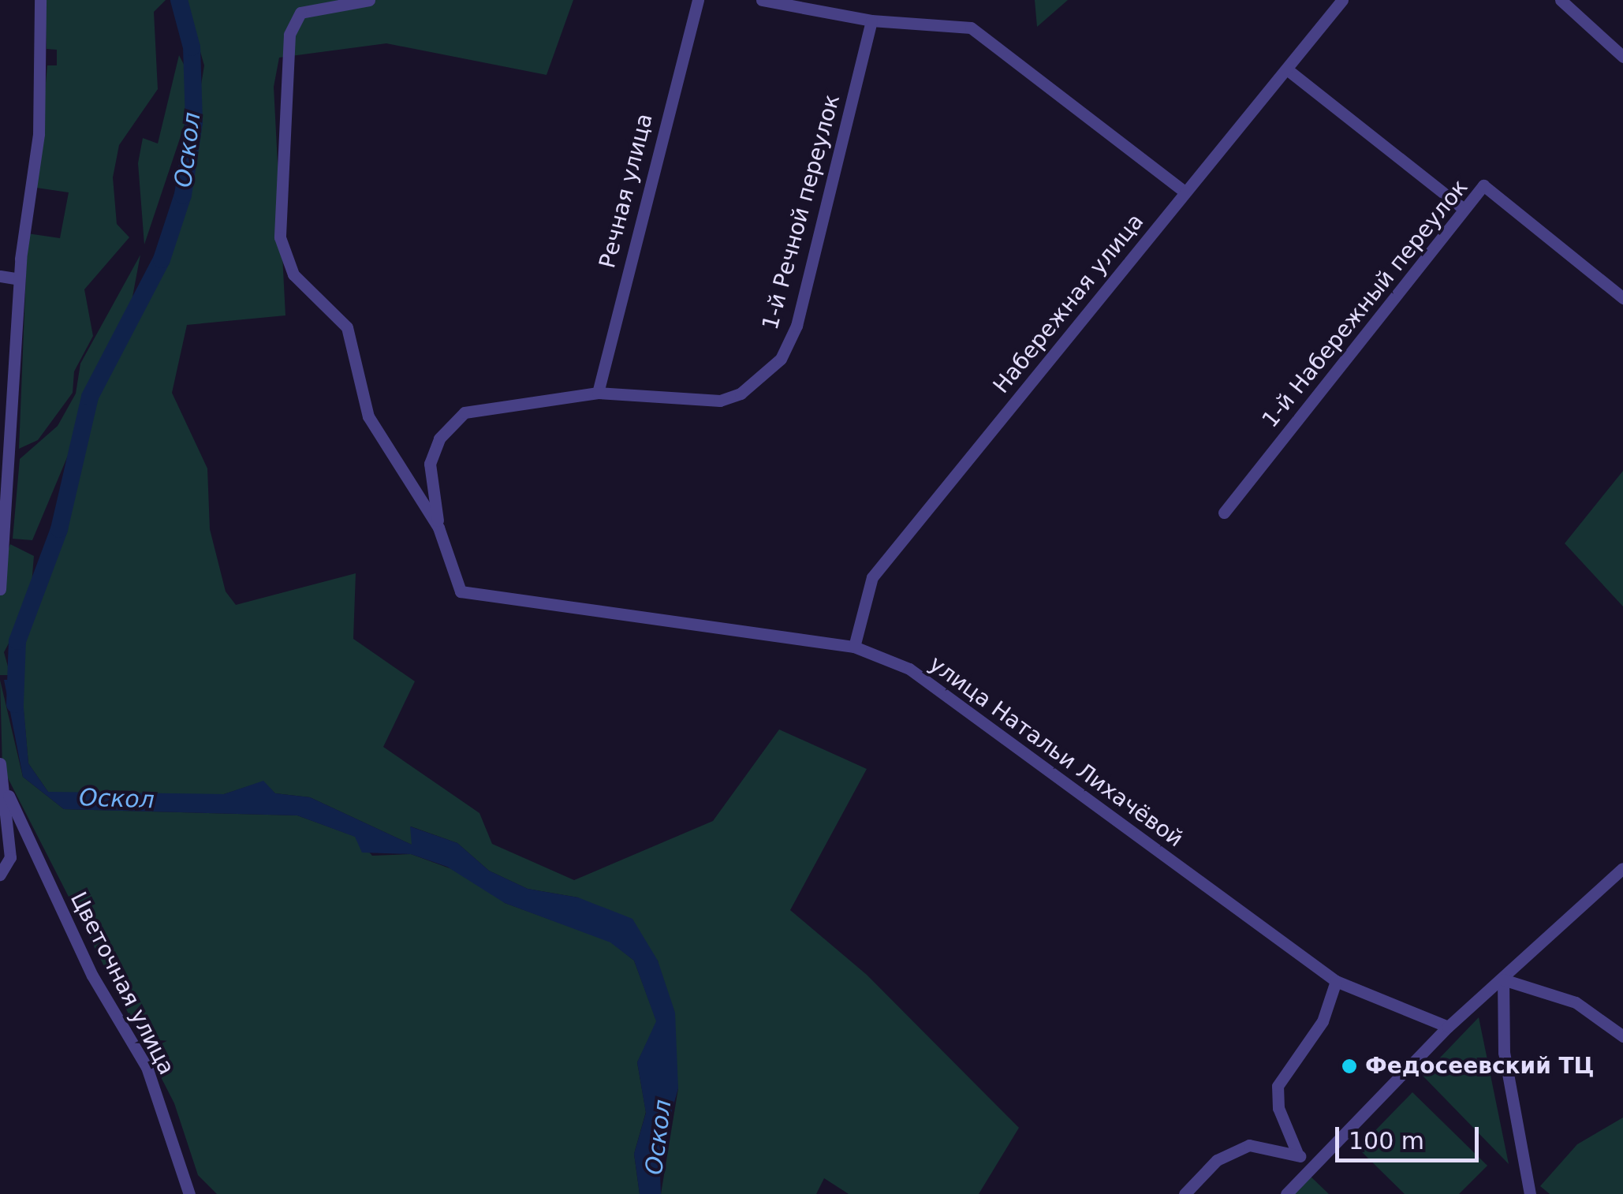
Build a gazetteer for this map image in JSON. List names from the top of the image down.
{
  "streets": {
    "street": [
      "Речная улица",
      "1-й Речной переулок",
      "Набережная улица",
      "1-й Набережный переулок",
      "улица Натальи Лихачёвой",
      "Цветочная улица"
    ]
  },
  "crossings": [
    ["Речная улица", "1-й Речной переулок"],
    ["1-й Речной переулок", "улица Натальи Лихачёвой"],
    ["Набережная улица", "улица Натальи Лихачёвой"]
  ],
  "water": ["Оскол"],
  "places": ["Федосеевский ТЦ"],
  "scale_bar": "100 m"
}
